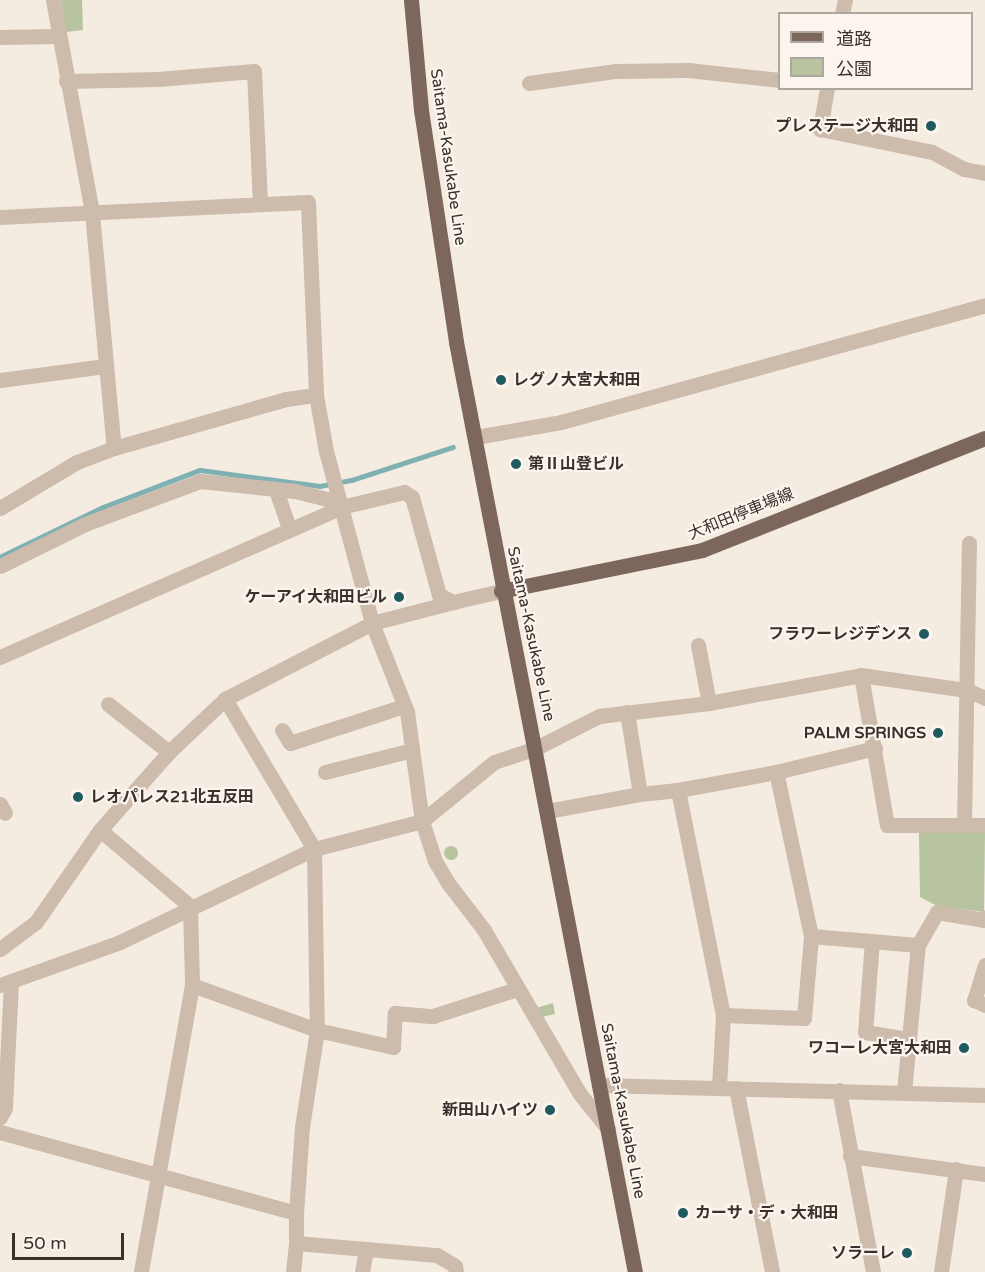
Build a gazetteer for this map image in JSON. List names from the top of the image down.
{
  "streets": {
    "main road": ["Saitama-Kasukabe Line", "大和田停車場線"]
  },
  "crossings": [
    ["Saitama-Kasukabe Line", "大和田停車場線"]
  ],
  "places": [
    "プレステージ大和田",
    "レグノ大宮大和田",
    "第Ⅱ山登ビル",
    "ケーアイ大和田ビル",
    "フラワーレジデンス",
    "PALM SPRINGS",
    "レオパレス21北五反田",
    "ワコーレ大宮大和田",
    "新田山ハイツ",
    "カーサ・デ・大和田",
    "ソラーレ"
  ],
  "legend": ["道路", "公園"],
  "scale_bar": "50 m"
}
